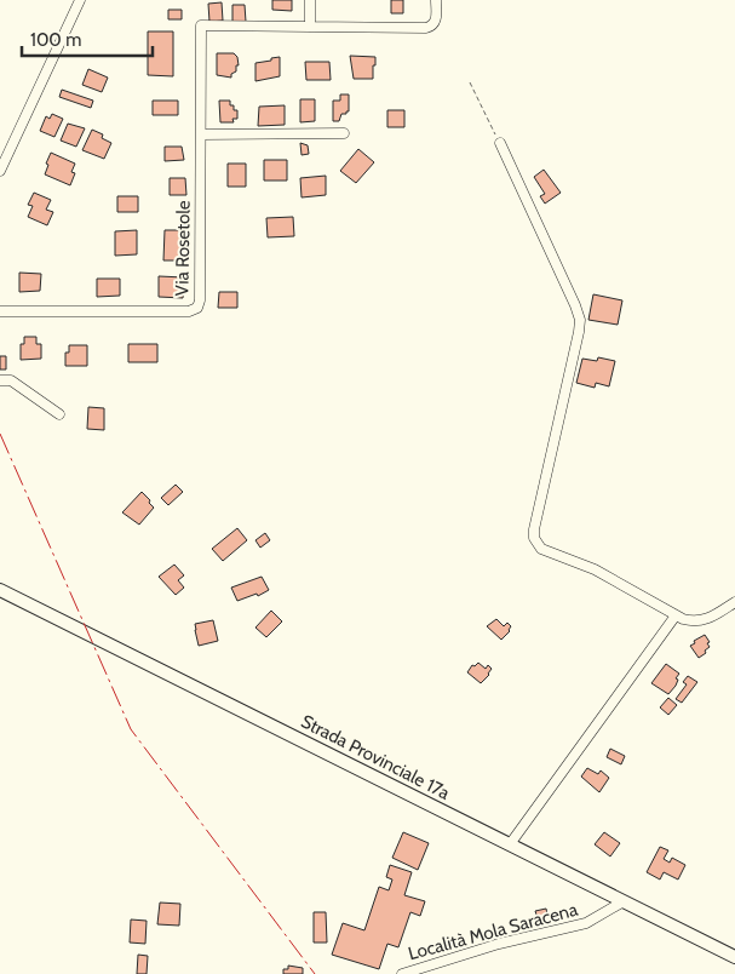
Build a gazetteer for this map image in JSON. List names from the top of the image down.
{
  "streets": {
    "main road": ["Strada Provinciale 17a"],
    "street": ["Via Rosetole", "Località Mola Saracena"]
  },
  "crossings": [
    ["Strada Provinciale 17a", "Località Mola Saracena"]
  ],
  "scale_bar": "100 m"
}
